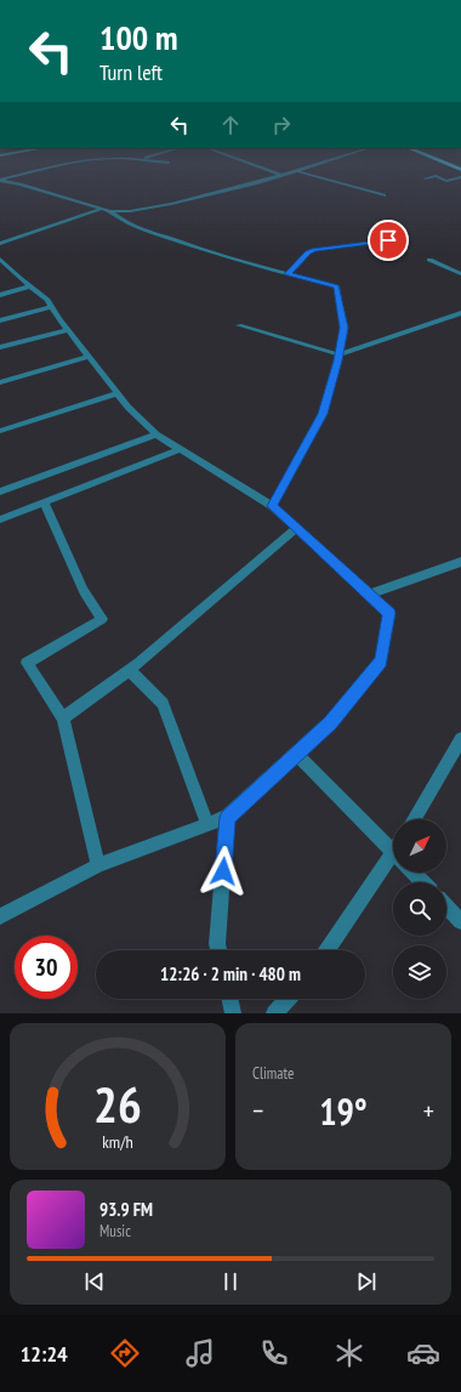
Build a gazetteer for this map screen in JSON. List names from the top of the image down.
{
  "north": "top right",
  "page": {
    "turn": ["100 m", "Turn left"],
    "limit": "30",
    "trip": "12:26 · 2 min · 480 m",
    "tile": "Climate",
    "heat": ["−", "19°", "+"],
    "song": ["93.9 FM", "Music"],
    "tabs": "12:24",
    "gauge": ["26", "km/h"]
  }
}
